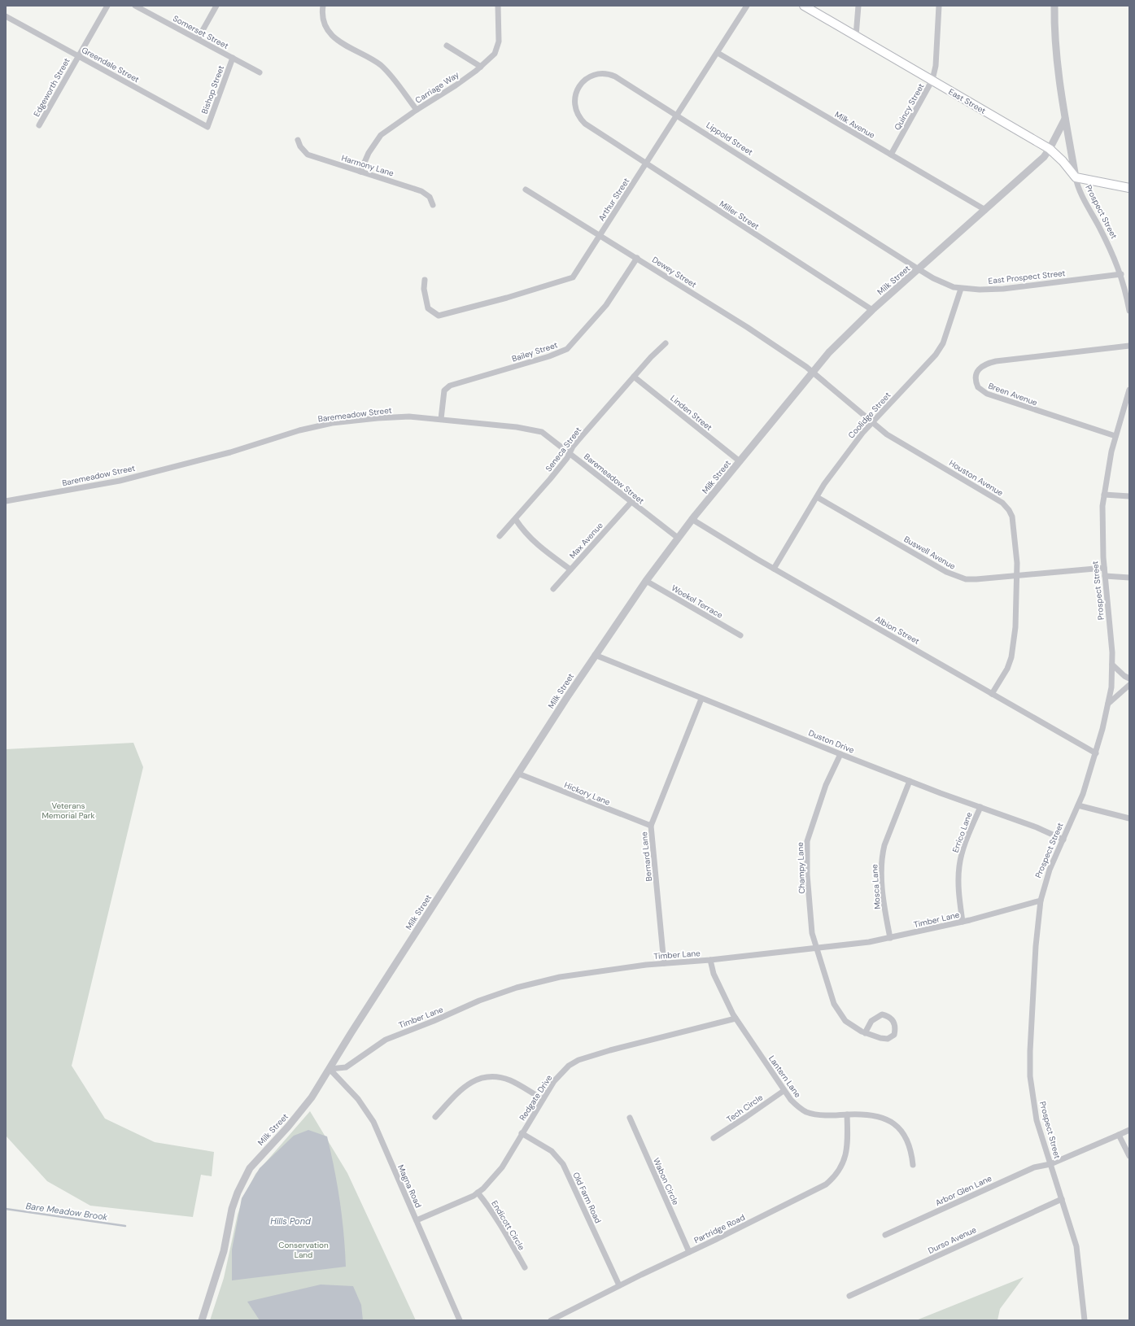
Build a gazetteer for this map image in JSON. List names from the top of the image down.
{
  "streets": {
    "main road": ["East Street"],
    "street": [
      "Somerset Street",
      "Greendale Street",
      "Edgeworth Street",
      "Carriage Way",
      "Bishop Street",
      "Quincy Street",
      "Milk Avenue",
      "Lippold Street",
      "Harmony Lane",
      "Arthur Street",
      "Prospect Street",
      "Miller Street",
      "Dewey Street",
      "East Prospect Street",
      "Milk Street",
      "Bailey Street",
      "Breen Avenue",
      "Linden Street",
      "Baremeadow Street",
      "Coolidge Street",
      "Seneca Street",
      "Houston Avenue",
      "Max Avenue",
      "Buswell Avenue",
      "Woekel Terrace",
      "Albion Street",
      "Duston Drive",
      "Hickory Lane",
      "Errico Lane",
      "Bernard Lane",
      "Champy Lane",
      "Mosca Lane",
      "Timber Lane",
      "Lantern Lane",
      "Redgate Drive",
      "Tech Circle",
      "Wabon Circle",
      "Magna Road",
      "Arbor Glen Lane",
      "Old Farm Road",
      "Endicott Circle",
      "Partridge Road",
      "Durso Avenue"
    ]
  },
  "crossings": [
    ["Somerset Street", "Bishop Street"],
    ["Greendale Street", "Edgeworth Street"],
    ["Greendale Street", "Bishop Street"],
    ["Carriage Way", "Harmony Lane"],
    ["East Street", "Quincy Street"],
    ["East Street", "Prospect Street"],
    ["East Street", "Milk Street"],
    ["Quincy Street", "Milk Avenue"],
    ["Milk Avenue", "Arthur Street"],
    ["Milk Avenue", "Milk Street"],
    ["Lippold Street", "Arthur Street"],
    ["Lippold Street", "Miller Street"],
    ["Lippold Street", "East Prospect Street"],
    ["Lippold Street", "Milk Street"],
    ["Arthur Street", "Miller Street"],
    ["Arthur Street", "Dewey Street"],
    ["Prospect Street", "East Prospect Street"],
    ["Prospect Street", "Breen Avenue"],
    ["Prospect Street", "Buswell Avenue"],
    ["Prospect Street", "Albion Street"],
    ["Prospect Street", "Duston Drive"],
    ["Prospect Street", "Timber Lane"],
    ["Prospect Street", "Arbor Glen Lane"],
    ["Prospect Street", "Durso Avenue"],
    ["Miller Street", "Milk Street"],
    ["Dewey Street", "Milk Street"],
    ["Dewey Street", "Bailey Street"],
    ["Dewey Street", "Houston Avenue"],
    ["East Prospect Street", "Milk Street"],
    ["East Prospect Street", "Coolidge Street"],
    ["Milk Street", "Linden Street"],
    ["Milk Street", "Baremeadow Street"],
    ["Milk Street", "Houston Avenue"],
    ["Milk Street", "Woekel Terrace"],
    ["Milk Street", "Albion Street"],
    ["Milk Street", "Duston Drive"],
    ["Milk Street", "Hickory Lane"],
    ["Milk Street", "Timber Lane"],
    ["Milk Street", "Magna Road"],
    ["Bailey Street", "Baremeadow Street"],
    ["Linden Street", "Seneca Street"],
    ["Baremeadow Street", "Seneca Street"],
    ["Baremeadow Street", "Max Avenue"],
    ["Coolidge Street", "Houston Avenue"],
    ["Coolidge Street", "Buswell Avenue"],
    ["Coolidge Street", "Albion Street"],
    ["Houston Avenue", "Buswell Avenue"],
    ["Houston Avenue", "Albion Street"],
    ["Duston Drive", "Errico Lane"],
    ["Duston Drive", "Bernard Lane"],
    ["Duston Drive", "Champy Lane"],
    ["Duston Drive", "Mosca Lane"],
    ["Hickory Lane", "Bernard Lane"],
    ["Errico Lane", "Timber Lane"],
    ["Bernard Lane", "Timber Lane"],
    ["Champy Lane", "Timber Lane"],
    ["Mosca Lane", "Timber Lane"],
    ["Timber Lane", "Lantern Lane"],
    ["Timber Lane", "Magna Road"],
    ["Lantern Lane", "Redgate Drive"],
    ["Lantern Lane", "Tech Circle"],
    ["Lantern Lane", "Partridge Road"],
    ["Redgate Drive", "Magna Road"],
    ["Redgate Drive", "Old Farm Road"],
    ["Redgate Drive", "Endicott Circle"],
    ["Wabon Circle", "Partridge Road"],
    ["Old Farm Road", "Partridge Road"]
  ],
  "water": ["Bare Meadow Brook", "Hills Pond"],
  "parks": ["Veterans Memorial Park", "Conservation Land"]
}
